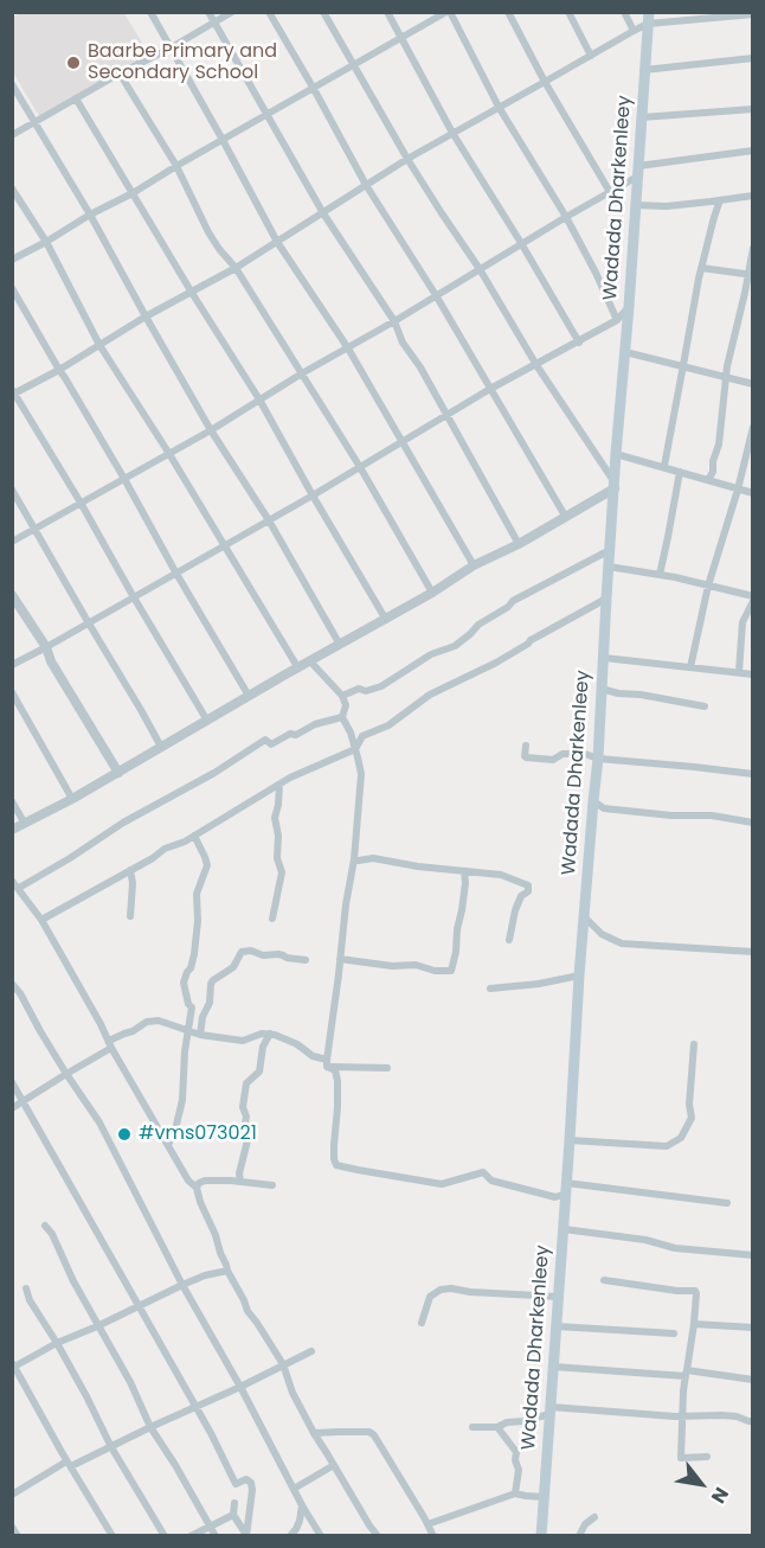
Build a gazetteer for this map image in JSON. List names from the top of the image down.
{
  "streets": {
    "main road": ["Wadada Dharkenleey"]
  },
  "places": ["Baarbe Primary and Secondary School", "#vms073021"],
  "north": "bottom right"
}
